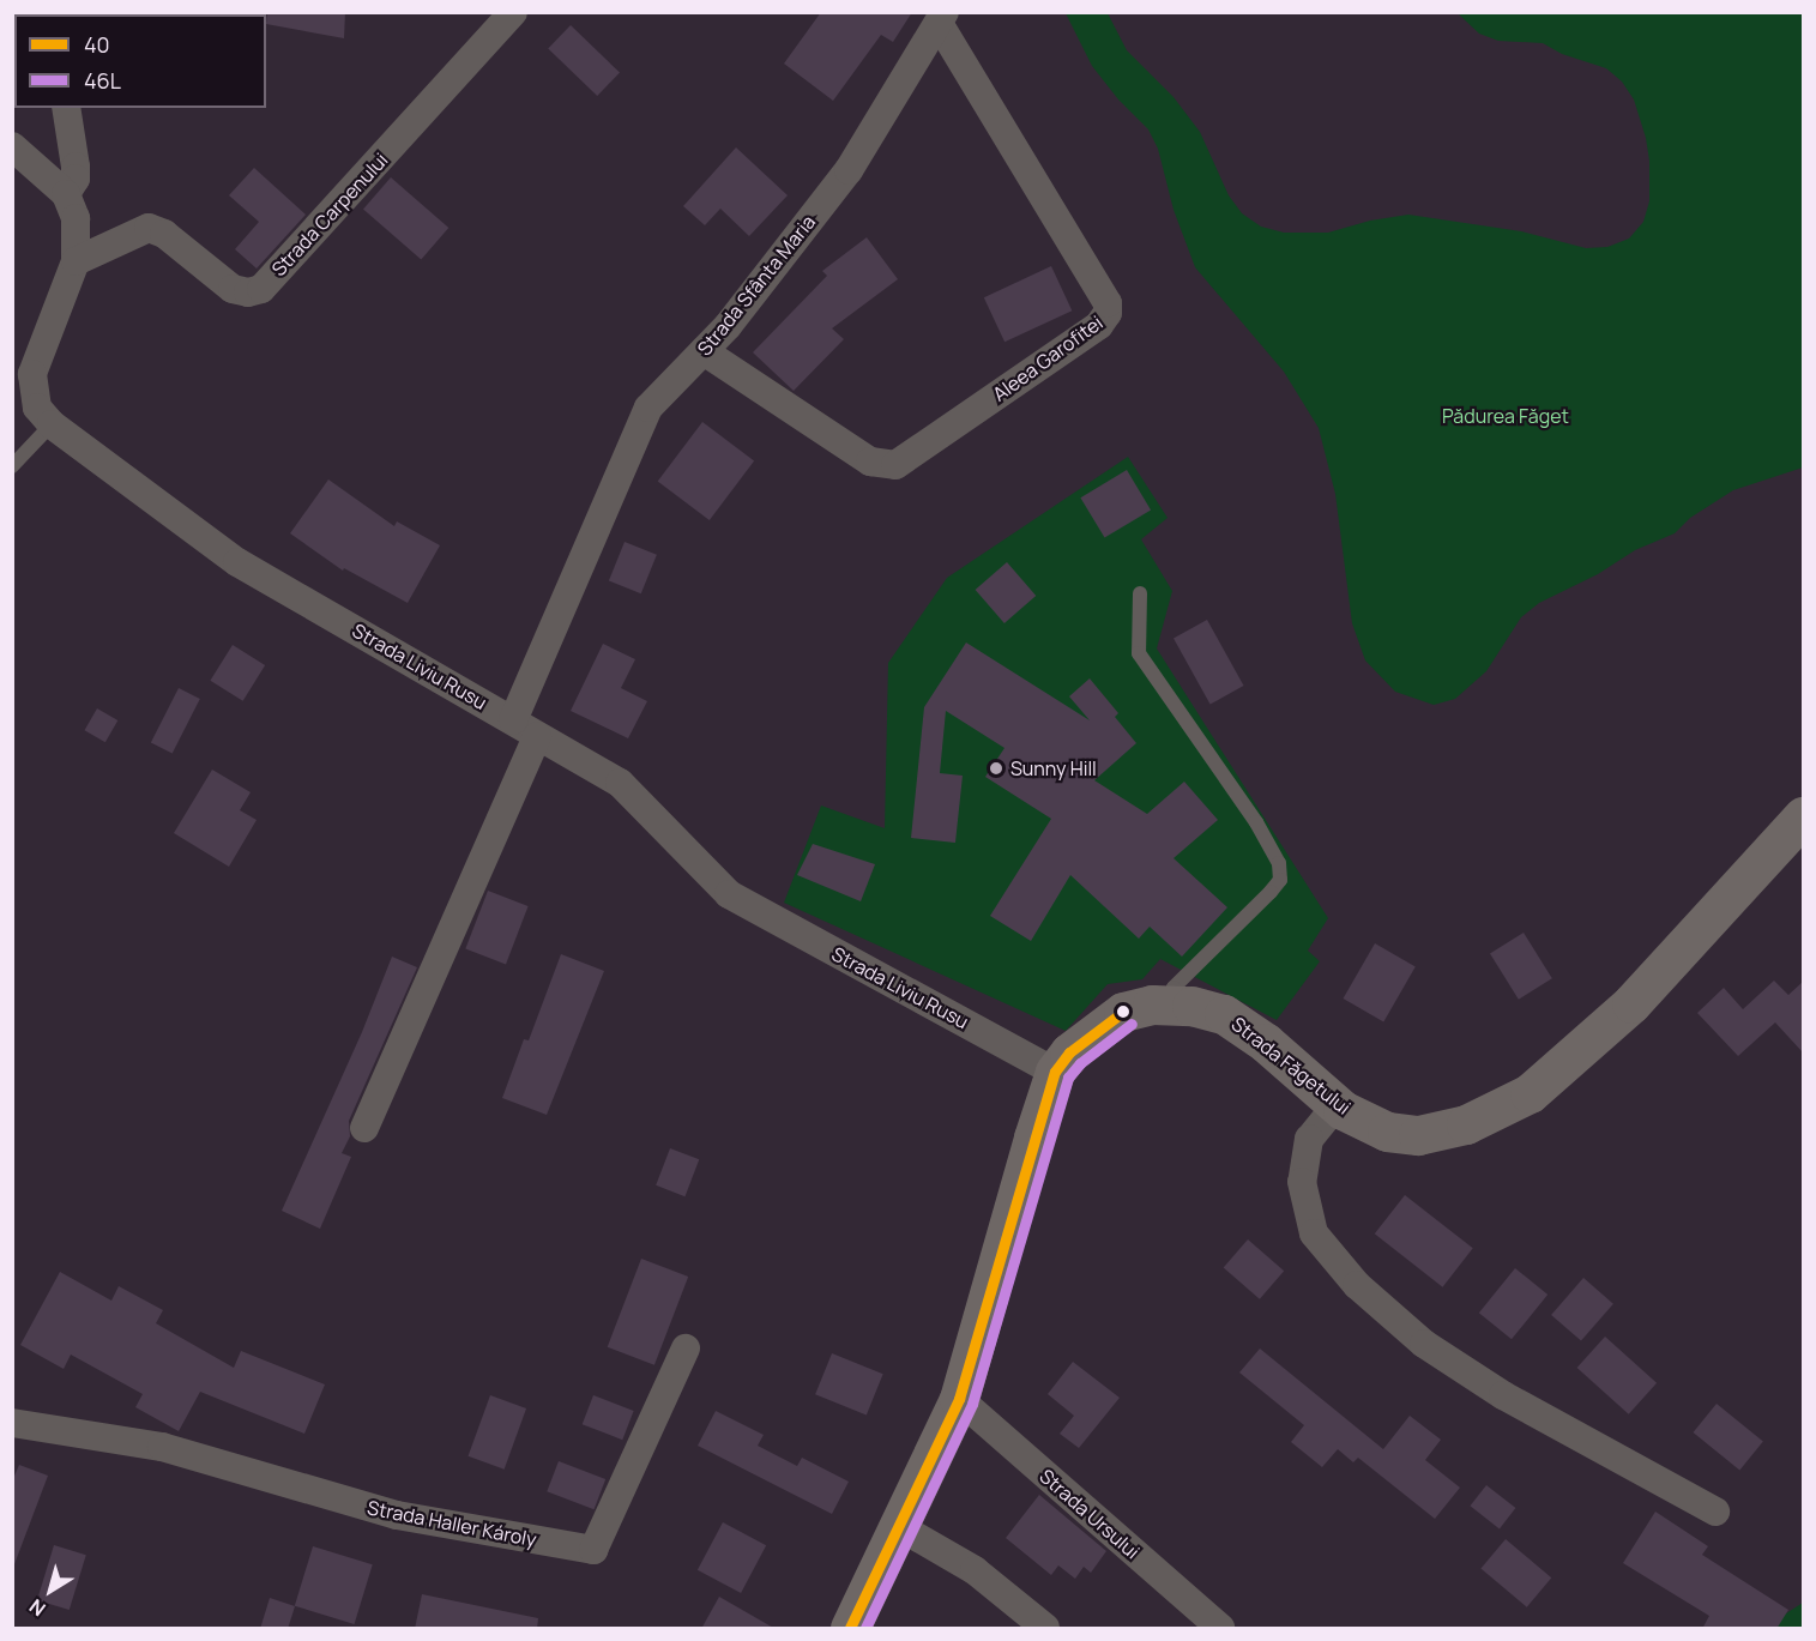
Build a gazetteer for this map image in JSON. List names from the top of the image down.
{
  "streets": {
    "main road": ["Strada Făgetului"],
    "street": [
      "Strada Carpenului",
      "Strada Sfânta Maria",
      "Aleea Garofitei",
      "Strada Liviu Rusu",
      "Strada Ursului",
      "Strada Haller Károly"
    ]
  },
  "crossings": [
    ["Strada Carpenului", "Strada Liviu Rusu"],
    ["Strada Sfânta Maria", "Aleea Garofitei"],
    ["Strada Sfânta Maria", "Strada Liviu Rusu"],
    ["Strada Liviu Rusu", "Strada Făgetului"],
    ["Strada Făgetului", "Strada Ursului"]
  ],
  "parks": ["Pădurea Făget"],
  "places": ["Sunny Hill"],
  "lines": ["transit line 40", "transit line 46L"],
  "legend": ["40", "46L"],
  "north": "bottom left"
}
